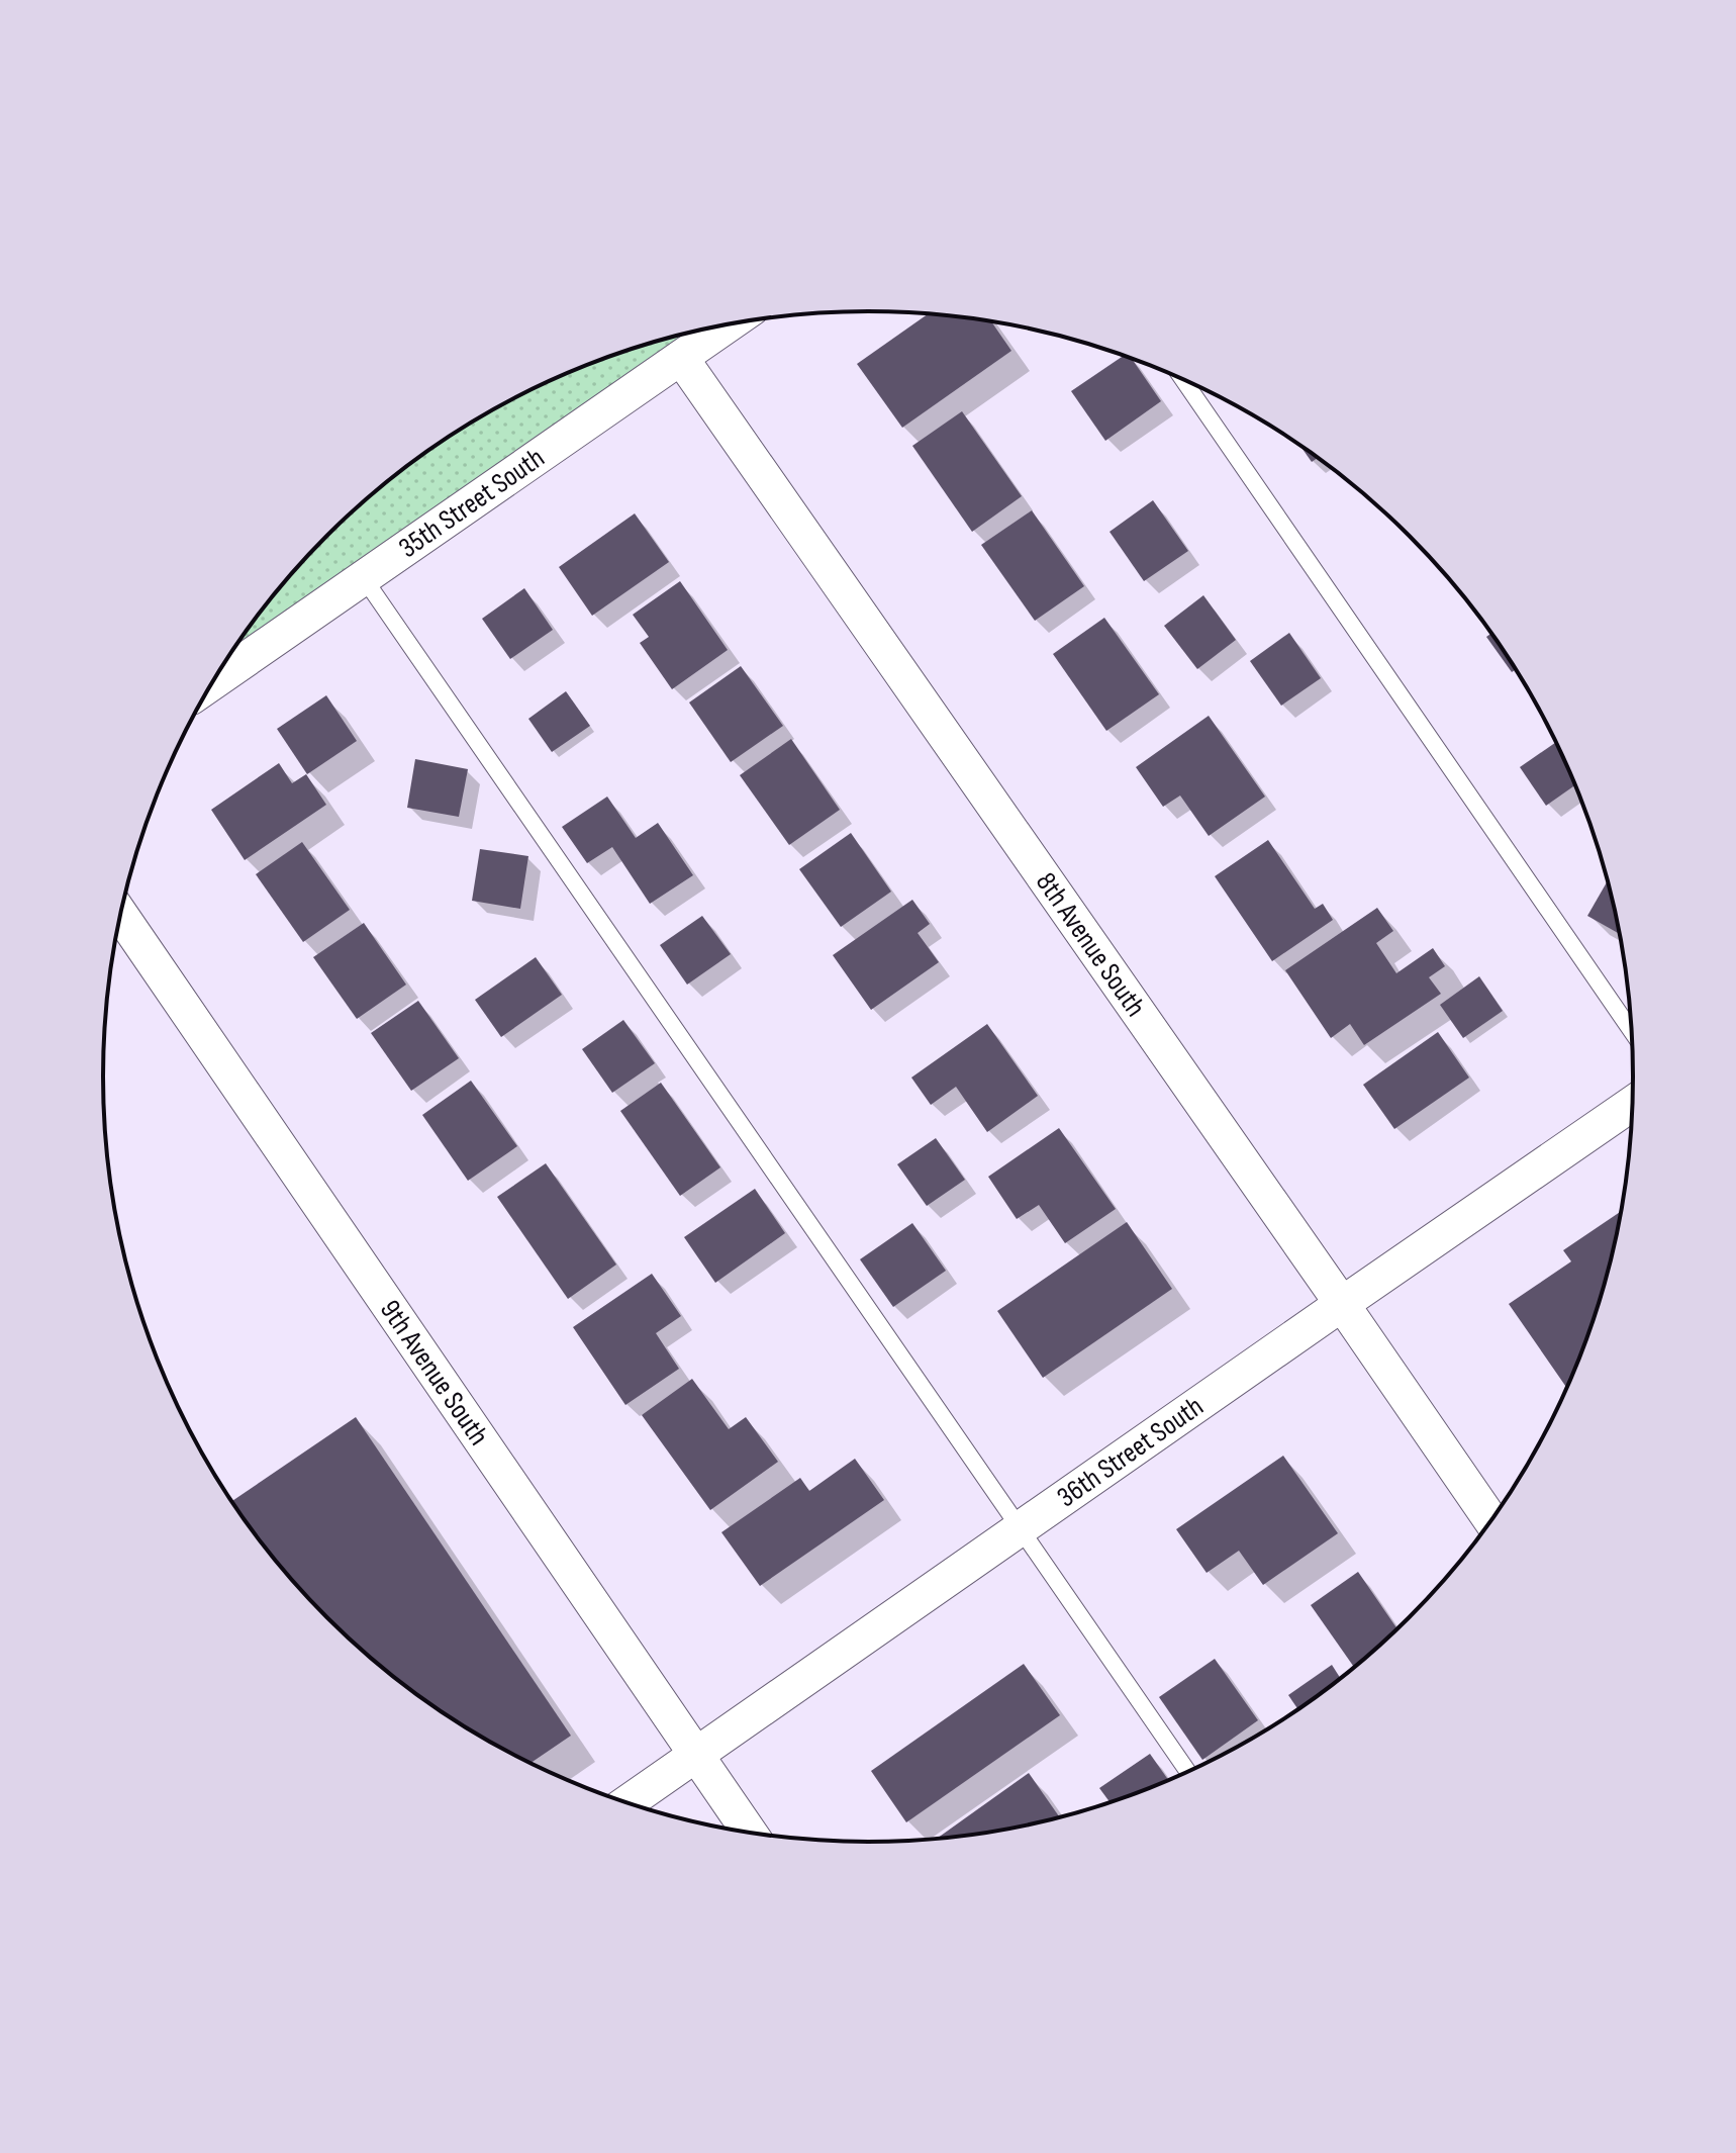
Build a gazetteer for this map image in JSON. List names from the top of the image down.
{
  "streets": {
    "street": [
      "35th Street South",
      "8th Avenue South",
      "9th Avenue South",
      "36th Street South"
    ]
  },
  "crossings": [
    ["35th Street South", "8th Avenue South"],
    ["8th Avenue South", "36th Street South"],
    ["9th Avenue South", "36th Street South"]
  ]
}
